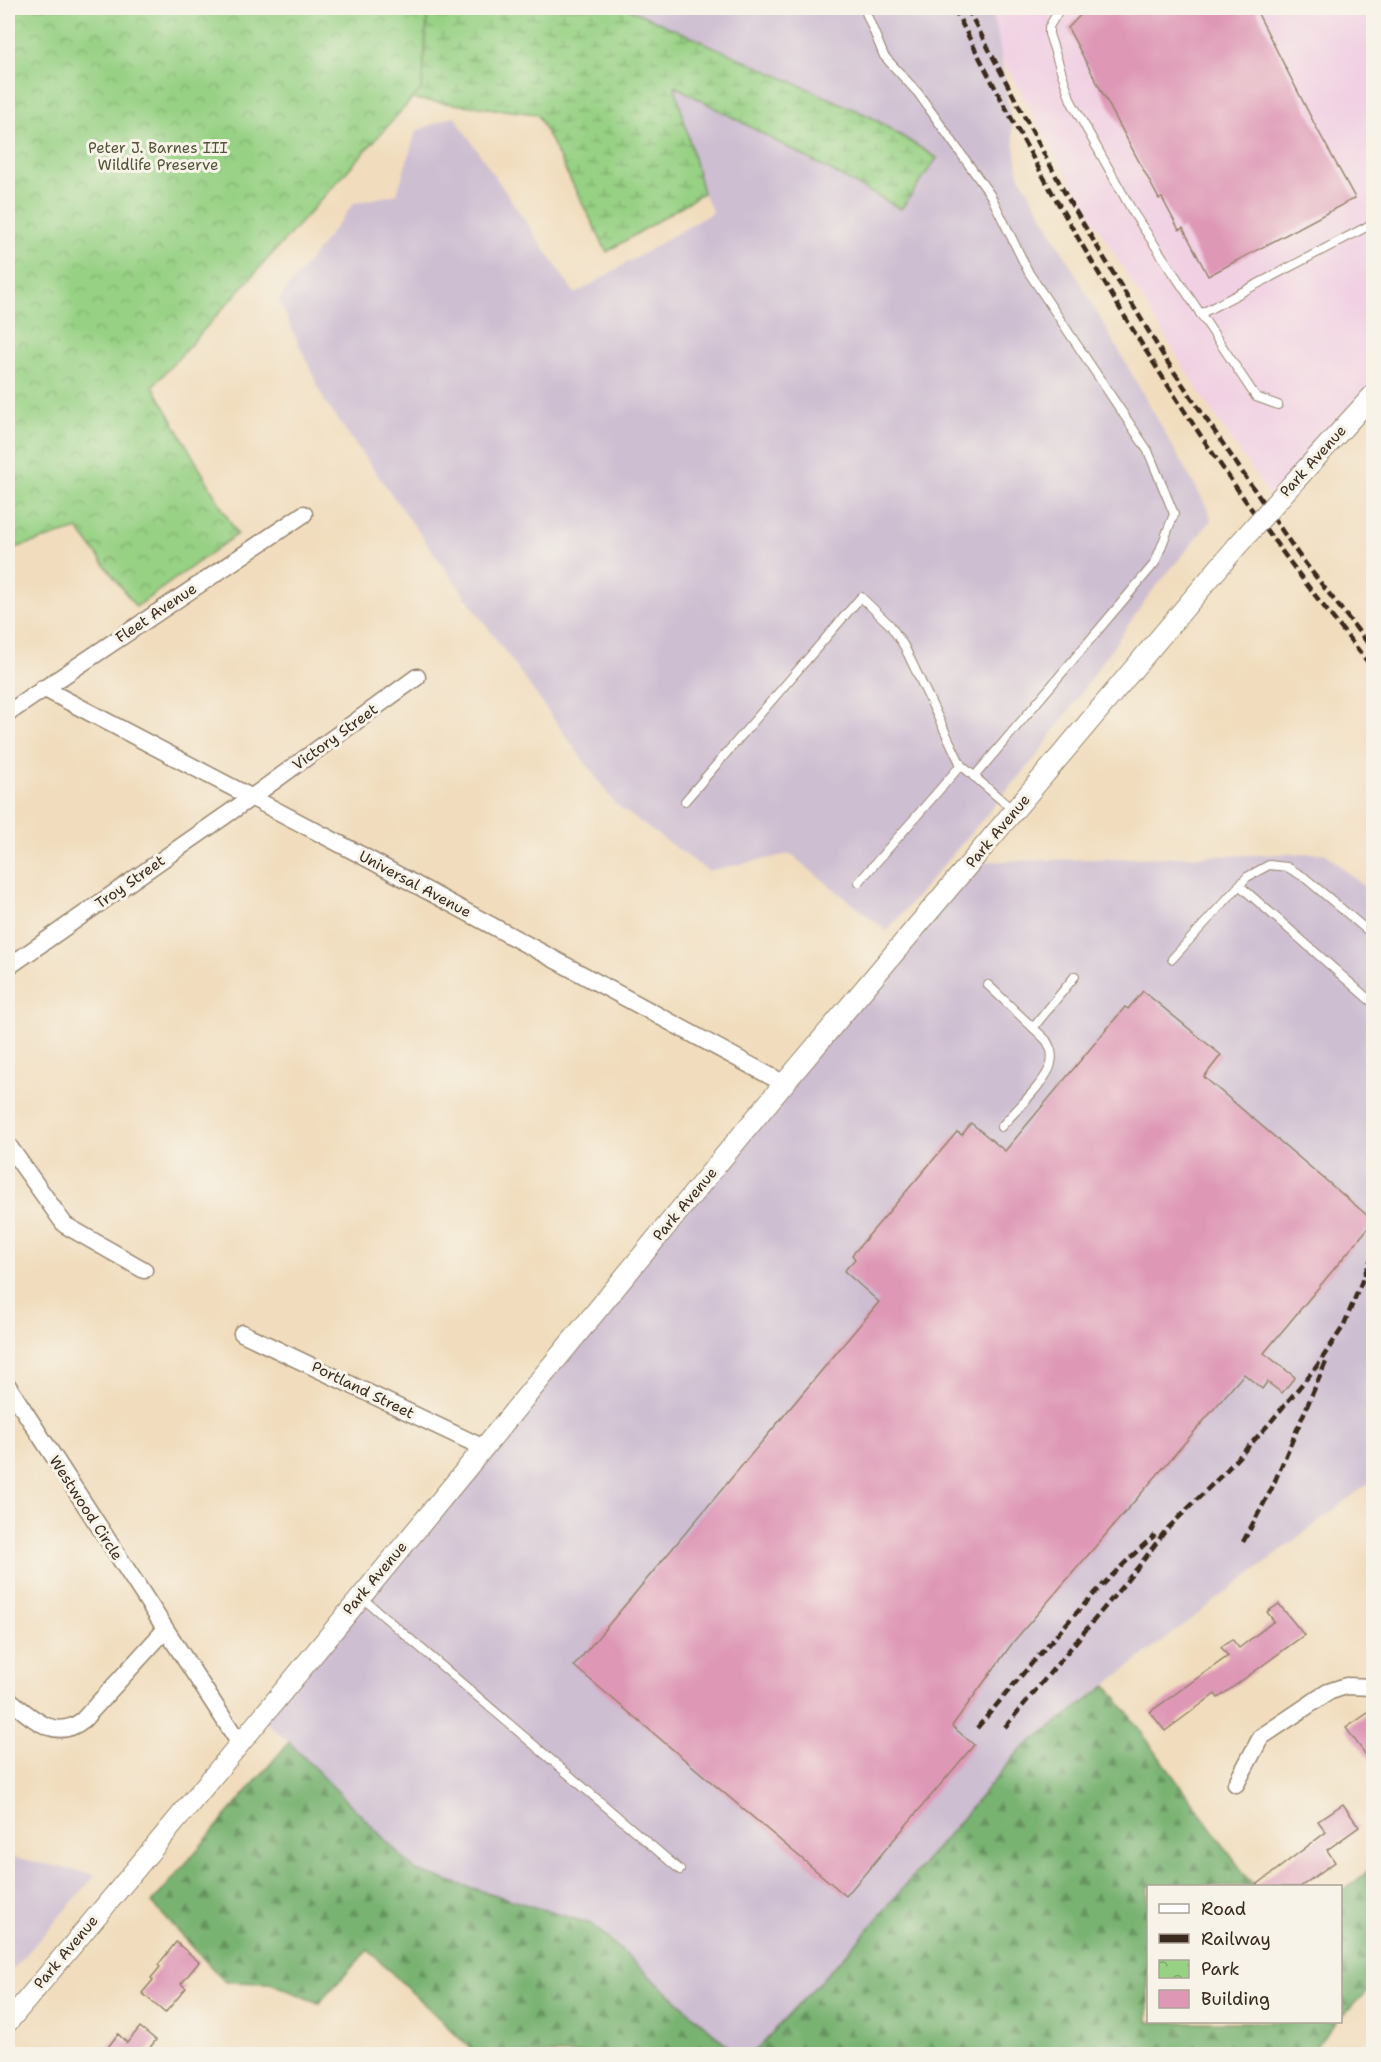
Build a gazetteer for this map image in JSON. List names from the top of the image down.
{
  "streets": {
    "street": [
      "Park Avenue",
      "Fleet Avenue",
      "Victory Street",
      "Troy Street",
      "Universal Avenue",
      "Portland Street",
      "Westwood Circle"
    ]
  },
  "crossings": [
    ["Park Avenue", "Universal Avenue"],
    ["Park Avenue", "Portland Street"],
    ["Park Avenue", "Westwood Circle"],
    ["Fleet Avenue", "Universal Avenue"],
    ["Victory Street", "Troy Street"],
    ["Victory Street", "Universal Avenue"],
    ["Troy Street", "Universal Avenue"]
  ],
  "parks": ["Peter J. Barnes III Wildlife Preserve"],
  "legend": [
    "Road",
    "Railway",
    "Park",
    "Building"
  ]
}
